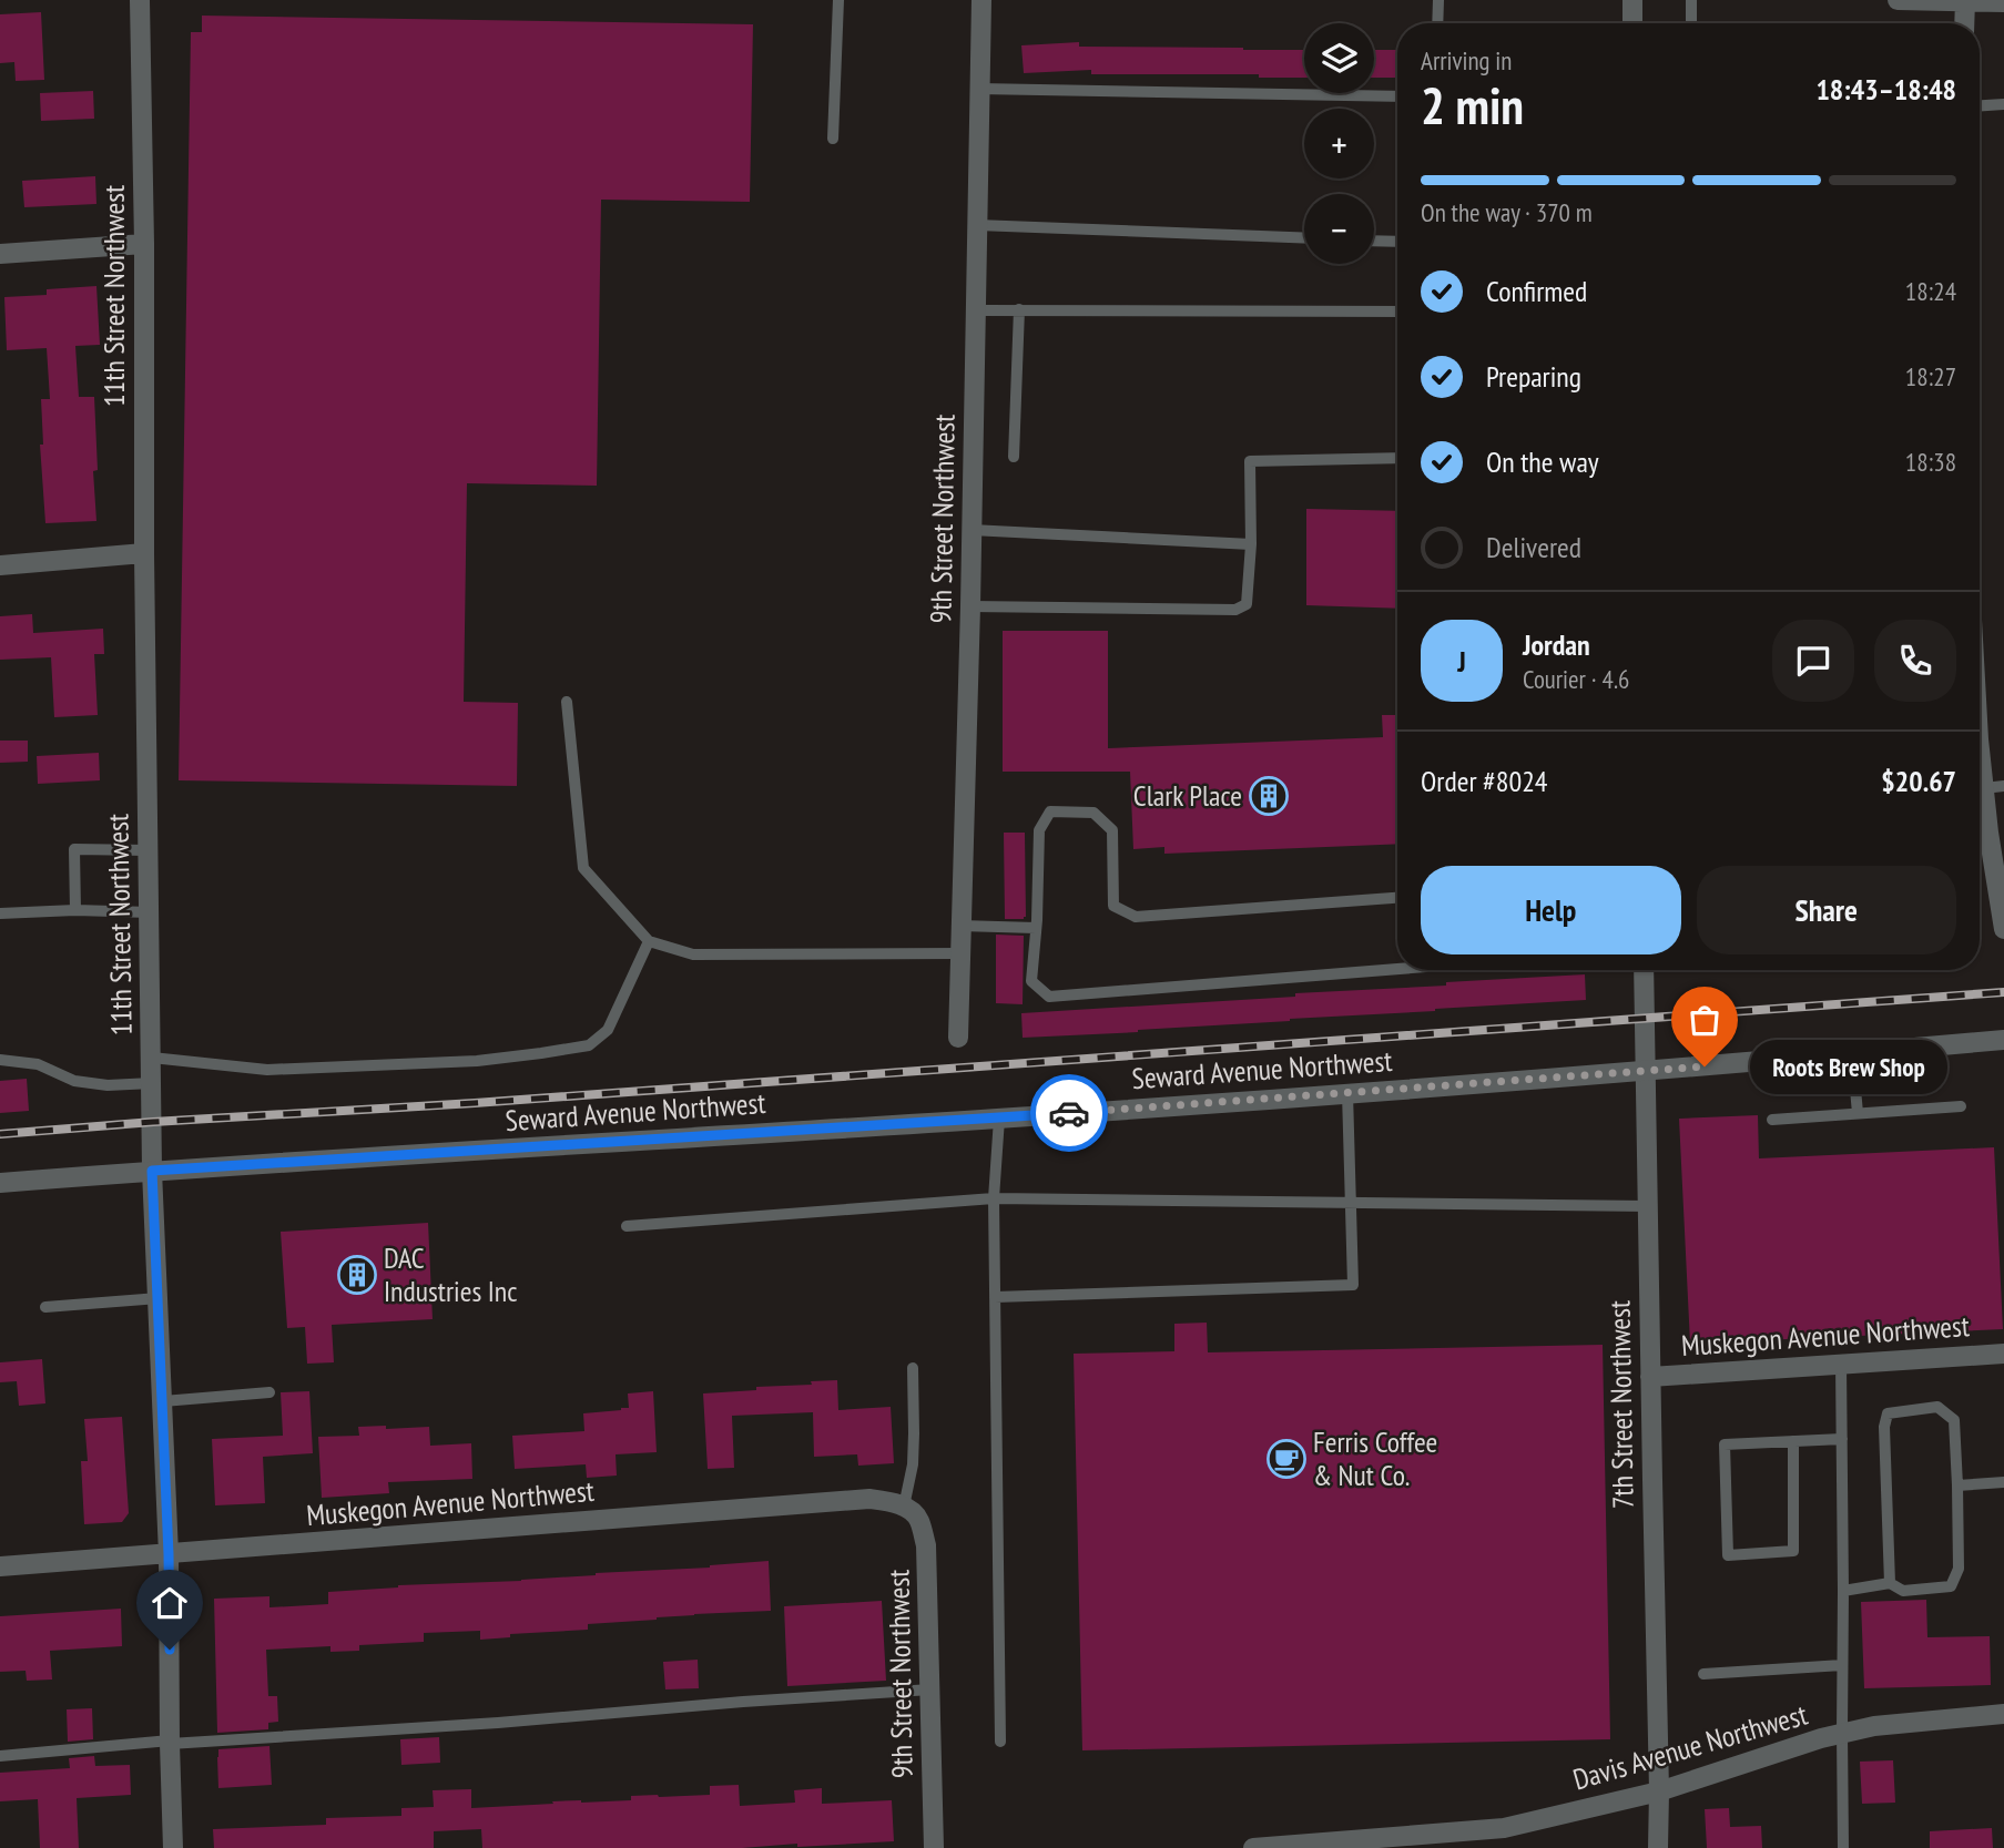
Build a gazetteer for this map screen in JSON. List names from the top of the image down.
{
  "streets": {
    "street": [
      "11th Street Northwest",
      "9th Street Northwest",
      "Seward Avenue Northwest",
      "Muskegon Avenue Northwest",
      "7th Street Northwest",
      "Davis Avenue Northwest"
    ]
  },
  "crossings": [
    ["11th Street Northwest", "Seward Avenue Northwest"],
    ["11th Street Northwest", "Muskegon Avenue Northwest"],
    ["9th Street Northwest", "Muskegon Avenue Northwest"],
    ["Seward Avenue Northwest", "7th Street Northwest"],
    ["Muskegon Avenue Northwest", "7th Street Northwest"],
    ["7th Street Northwest", "Davis Avenue Northwest"]
  ],
  "places": {
    "building": ["Clark Place", "DAC Industries Inc"],
    "other": ["Roots Brew Shop"],
    "cafe": ["Ferris Coffee & Nut Co."]
  },
  "page": {
    "map_buttons": ["+", "−"],
    "heading": ["2 min", "Arriving in", "18:43–18:48"],
    "panel": [
      "Jordan",
      "Courier · 4.6",
      "Order #8024",
      "$20.67"
    ],
    "bar": "On the way · 370 m",
    "list": [
      ["Confirmed", "18:24"],
      ["Preparing", "18:27"],
      ["On the way", "18:38"],
      "Delivered"
    ],
    "round": "J",
    "buttons": ["Help", "Share"],
    "bubble": "Roots Brew Shop"
  }
}
